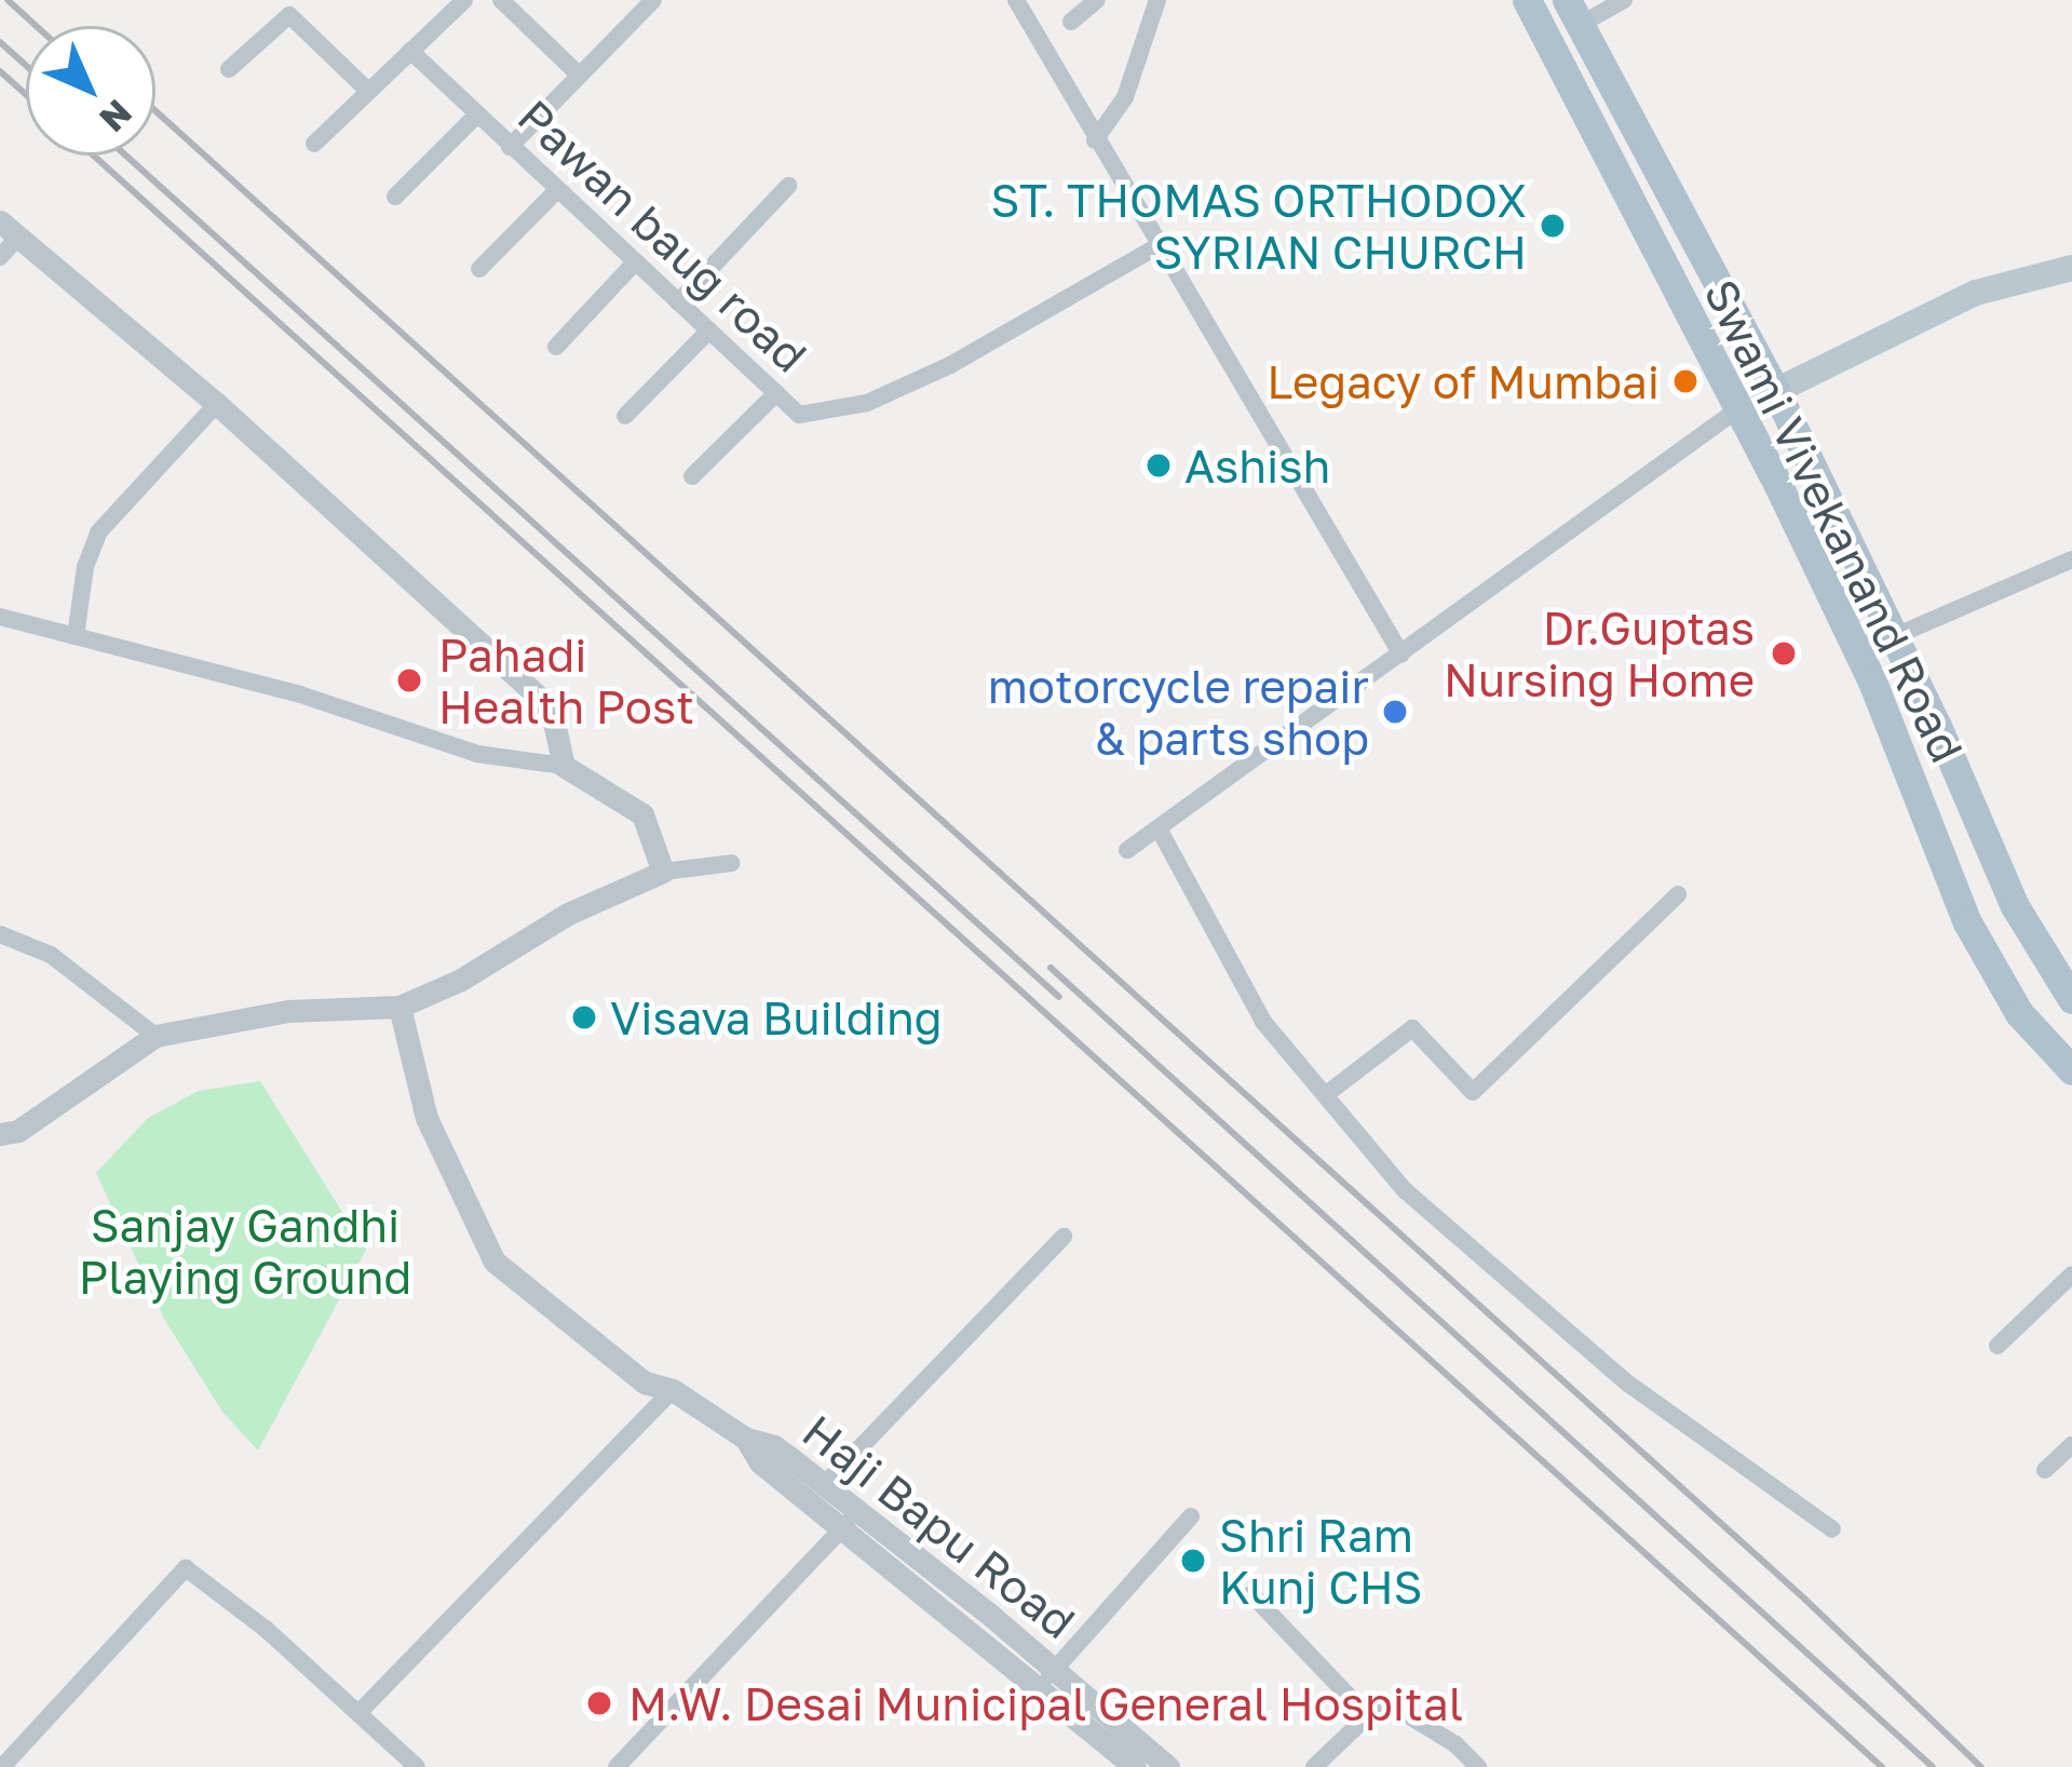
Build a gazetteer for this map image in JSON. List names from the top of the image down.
{
  "streets": {
    "main road": ["Swami Vivekanand Road"],
    "street": ["Pawan baug road", "Haji Bapu Road"]
  },
  "parks": ["Sanjay Gandhi Playing Ground"],
  "places": [
    "ST. THOMAS ORTHODOX SYRIAN CHURCH",
    "Legacy of Mumbai",
    "Ashish",
    "Dr.Guptas Nursing Home",
    "Pahadi Health Post",
    "motorcycle repair & parts shop",
    "Visava Building",
    "Shri Ram Kunj CHS",
    "M.W. Desai Municipal General Hospital"
  ],
  "north": "bottom right"
}
